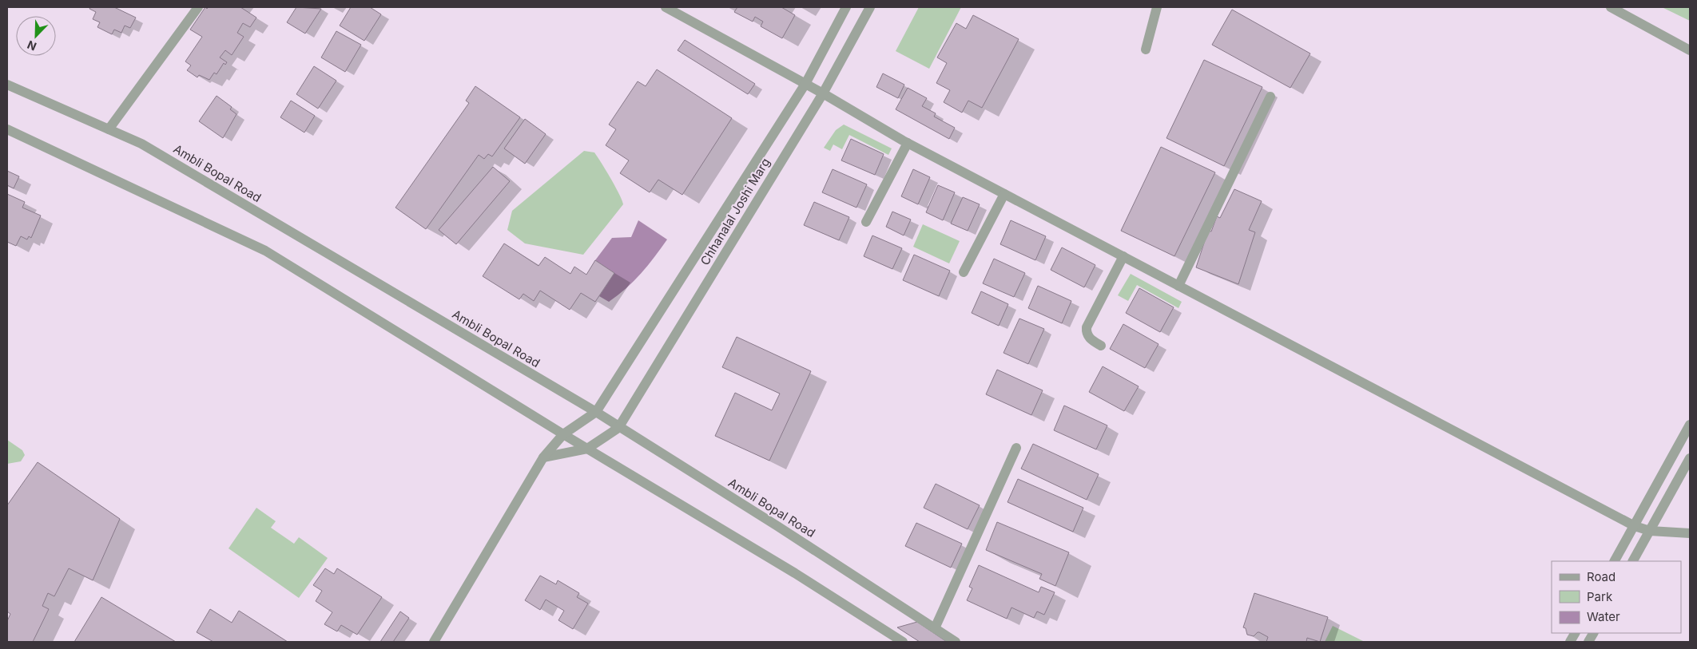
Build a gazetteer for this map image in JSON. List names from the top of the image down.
{
  "streets": {
    "street": ["Ambli Bopal Road", "Chhanalal Joshi Marg"]
  },
  "crossings": [
    ["Ambli Bopal Road", "Chhanalal Joshi Marg"]
  ],
  "legend": ["Road", "Park", "Water"],
  "north": "bottom left"
}
